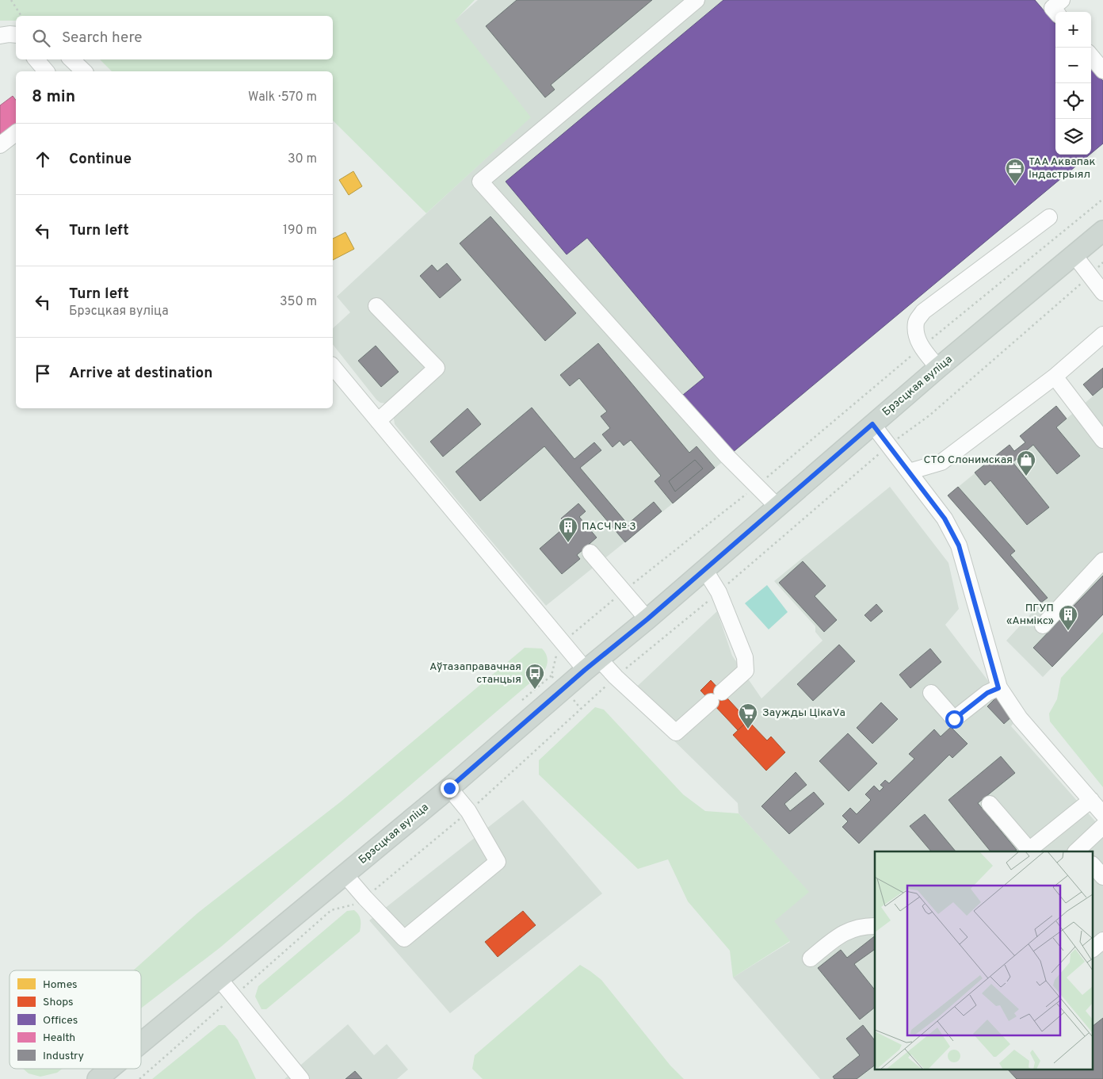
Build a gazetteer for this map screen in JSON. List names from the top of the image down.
{
  "streets": {
    "main road": ["Брэсцкая вуліца"]
  },
  "places": {
    "office": ["ТАА Аквапак Індастрыял"],
    "shop": ["СТО Слонимская"],
    "building": ["ПАСЧ № 3", "ПГУП «Анмікс»"],
    "bus stop": ["Аўтазаправачная станцыя"],
    "supermarket": ["Заужды ЦікаVа"]
  },
  "legend": [
    "Homes",
    "Shops",
    "Offices",
    "Health",
    "Industry"
  ],
  "page": {
    "map_buttons": ["+", "−"],
    "search": "Search here",
    "heading": ["8 min", "Walk · 570 m"],
    "list": [
      ["Continue", "30 m"],
      ["Turn left", "190 m"],
      ["Turn left", "Брэсцкая вуліца", "350 m"],
      "Arrive at destination"
    ]
  }
}
